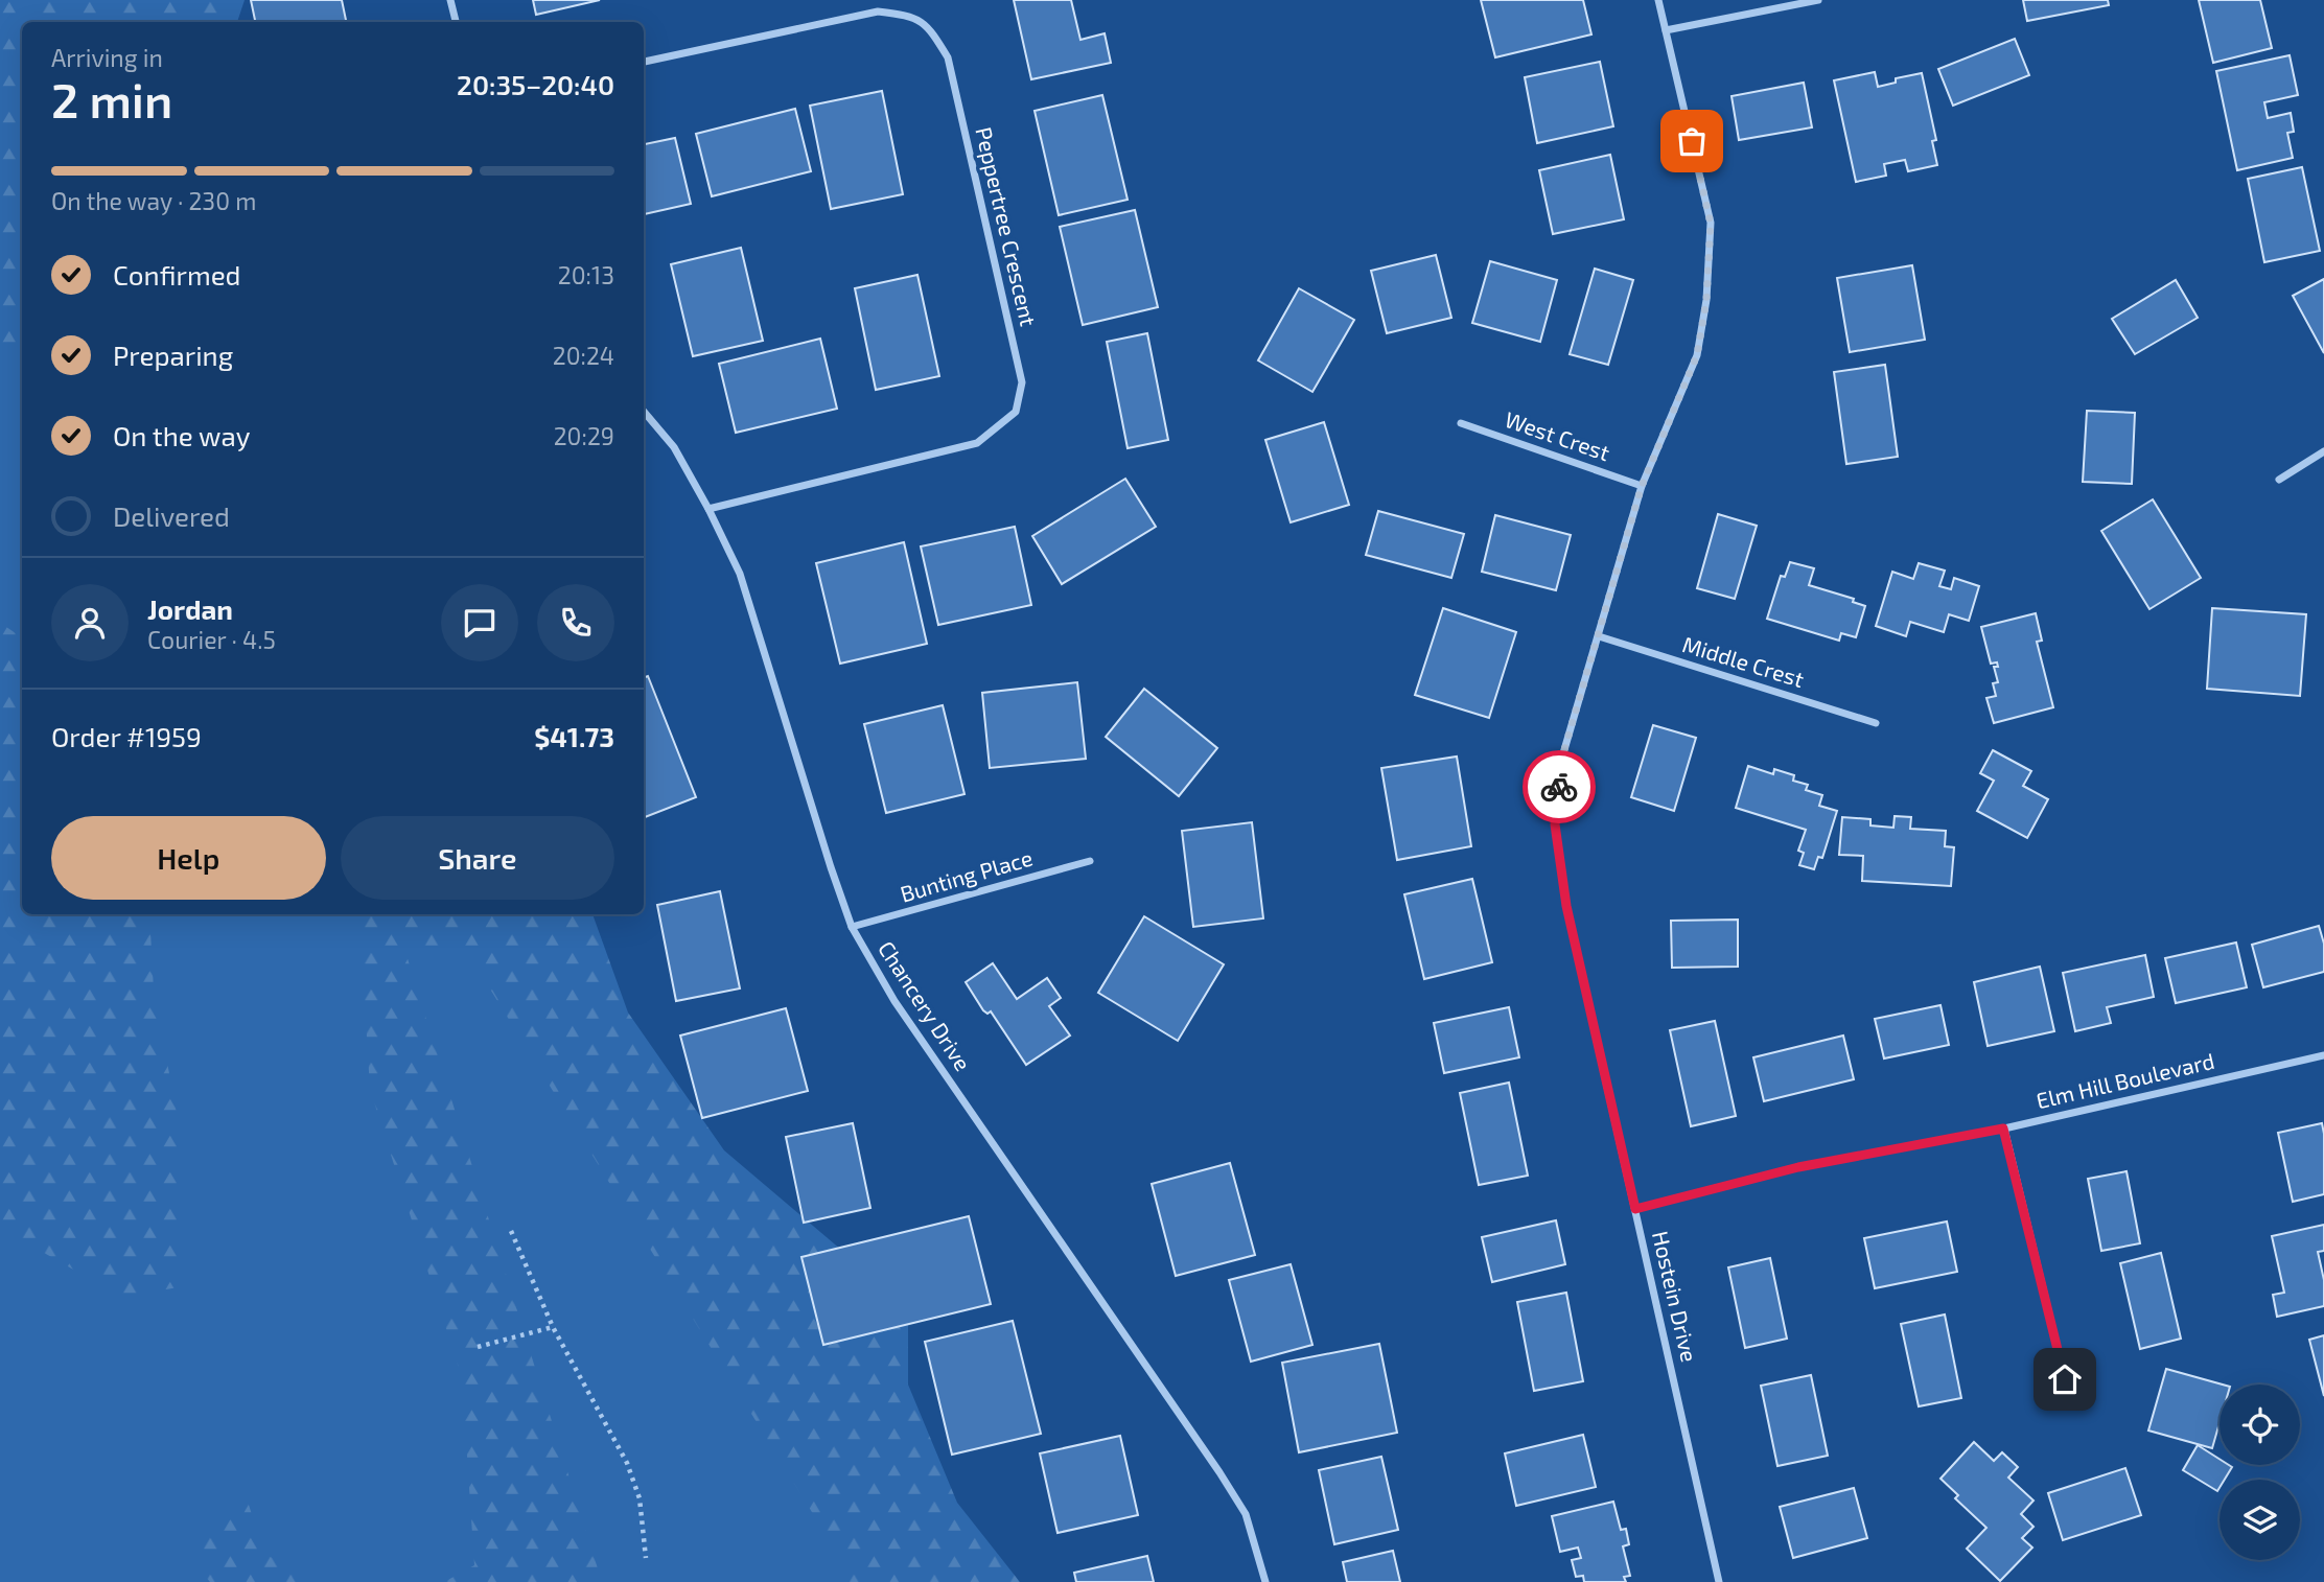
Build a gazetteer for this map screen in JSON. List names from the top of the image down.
{
  "streets": {
    "street": [
      "Peppertree Crescent",
      "West Crest",
      "Middle Crest",
      "Bunting Place",
      "Chancery Drive",
      "Elm Hill Boulevard",
      "Hostein Drive"
    ]
  },
  "crossings": [
    ["Peppertree Crescent", "Chancery Drive"],
    ["West Crest", "Hostein Drive"],
    ["Middle Crest", "Hostein Drive"],
    ["Bunting Place", "Chancery Drive"],
    ["Elm Hill Boulevard", "Hostein Drive"]
  ],
  "page": {
    "heading": ["2 min", "Arriving in", "20:35–20:40"],
    "panel": [
      "Jordan",
      "Courier · 4.5",
      "Order #1959",
      "$41.73"
    ],
    "bar": "On the way · 230 m",
    "list": [
      ["Confirmed", "20:13"],
      ["Preparing", "20:24"],
      ["On the way", "20:29"],
      "Delivered"
    ],
    "buttons": ["Help", "Share"]
  }
}
